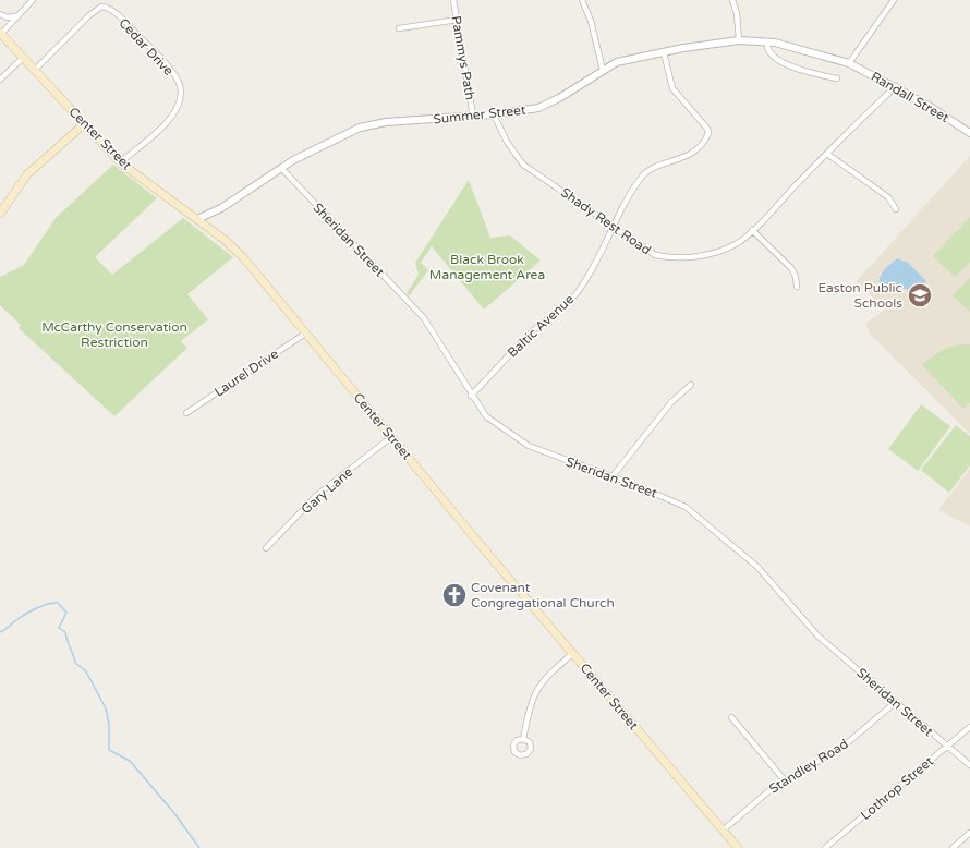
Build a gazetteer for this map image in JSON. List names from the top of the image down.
{
  "streets": {
    "main road": ["Center Street"],
    "street": [
      "Cedar Drive",
      "Pammys Path",
      "Randall Street",
      "Summer Street",
      "Shady Rest Road",
      "Sheridan Street",
      "Baltic Avenue",
      "Laurel Drive",
      "Gary Lane",
      "Standley Road",
      "Lothrop Street"
    ]
  },
  "crossings": [
    ["Cedar Drive", "Center Street"],
    ["Pammys Path", "Summer Street"],
    ["Randall Street", "Summer Street"],
    ["Randall Street", "Shady Rest Road"],
    ["Summer Street", "Center Street"],
    ["Summer Street", "Shady Rest Road"],
    ["Summer Street", "Sheridan Street"],
    ["Summer Street", "Baltic Avenue"],
    ["Center Street", "Laurel Drive"],
    ["Center Street", "Gary Lane"],
    ["Center Street", "Standley Road"],
    ["Shady Rest Road", "Baltic Avenue"],
    ["Sheridan Street", "Baltic Avenue"],
    ["Sheridan Street", "Standley Road"],
    ["Sheridan Street", "Lothrop Street"]
  ],
  "parks": ["Black Brook Management Area", "McCarthy Conservation Restriction"],
  "places": {
    "school or university": ["Easton Public Schools"],
    "church": ["Covenant Congregational Church"]
  }
}
